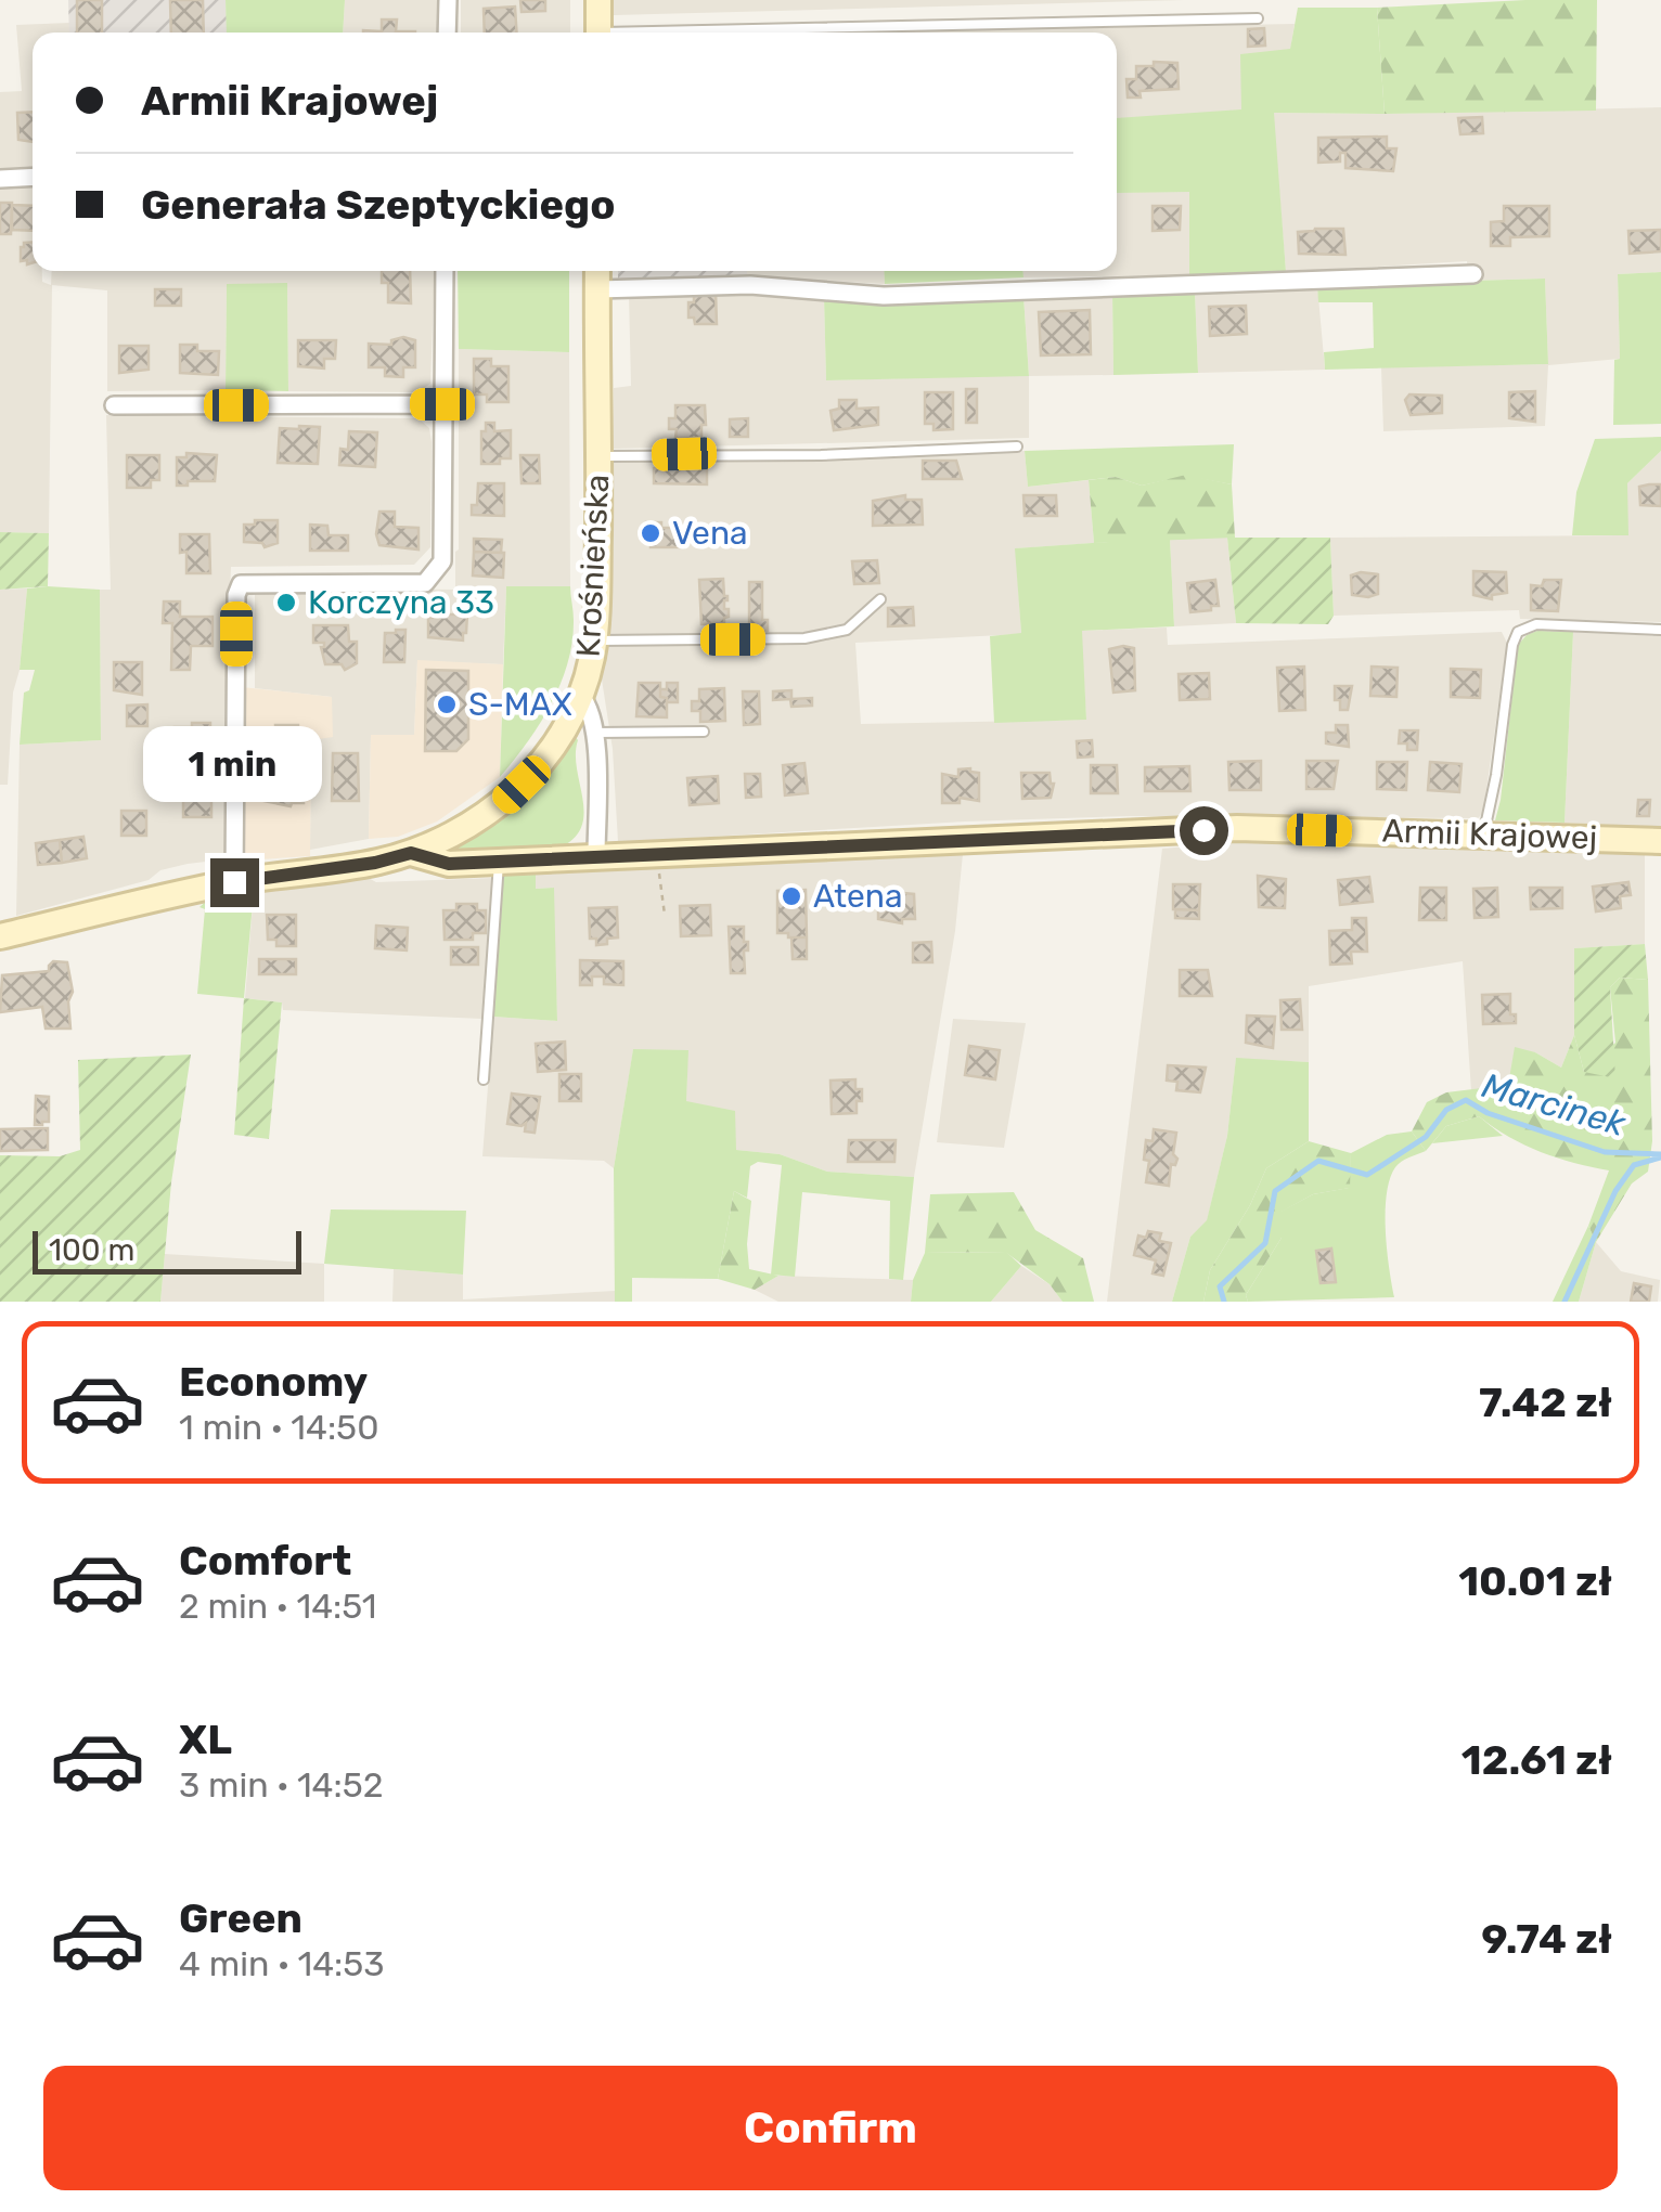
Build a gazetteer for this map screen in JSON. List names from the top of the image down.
{
  "streets": {
    "street": ["Krośnieńska", "Armii Krajowej"]
  },
  "crossings": [
    ["Krośnieńska", "Armii Krajowej"]
  ],
  "water": ["Marcinek"],
  "places": [
    "Vena",
    "Korczyna 33",
    "S-MAX",
    "Atena"
  ],
  "scale_bar": "100 m",
  "page": {
    "banner": ["Armii Krajowej", "Generała Szeptyckiego"],
    "bubble": "1 min",
    "scale": "100 m",
    "list": [
      {
        "name": "Economy",
        "note": "1 min · 14:50",
        "value": "7.42 zł"
      },
      {
        "name": "Comfort",
        "note": "2 min · 14:51",
        "value": "10.01 zł"
      },
      {
        "name": "XL",
        "note": "3 min · 14:52",
        "value": "12.61 zł"
      },
      {
        "name": "Green",
        "note": "4 min · 14:53",
        "value": "9.74 zł"
      }
    ],
    "buttons": "Confirm"
  }
}
